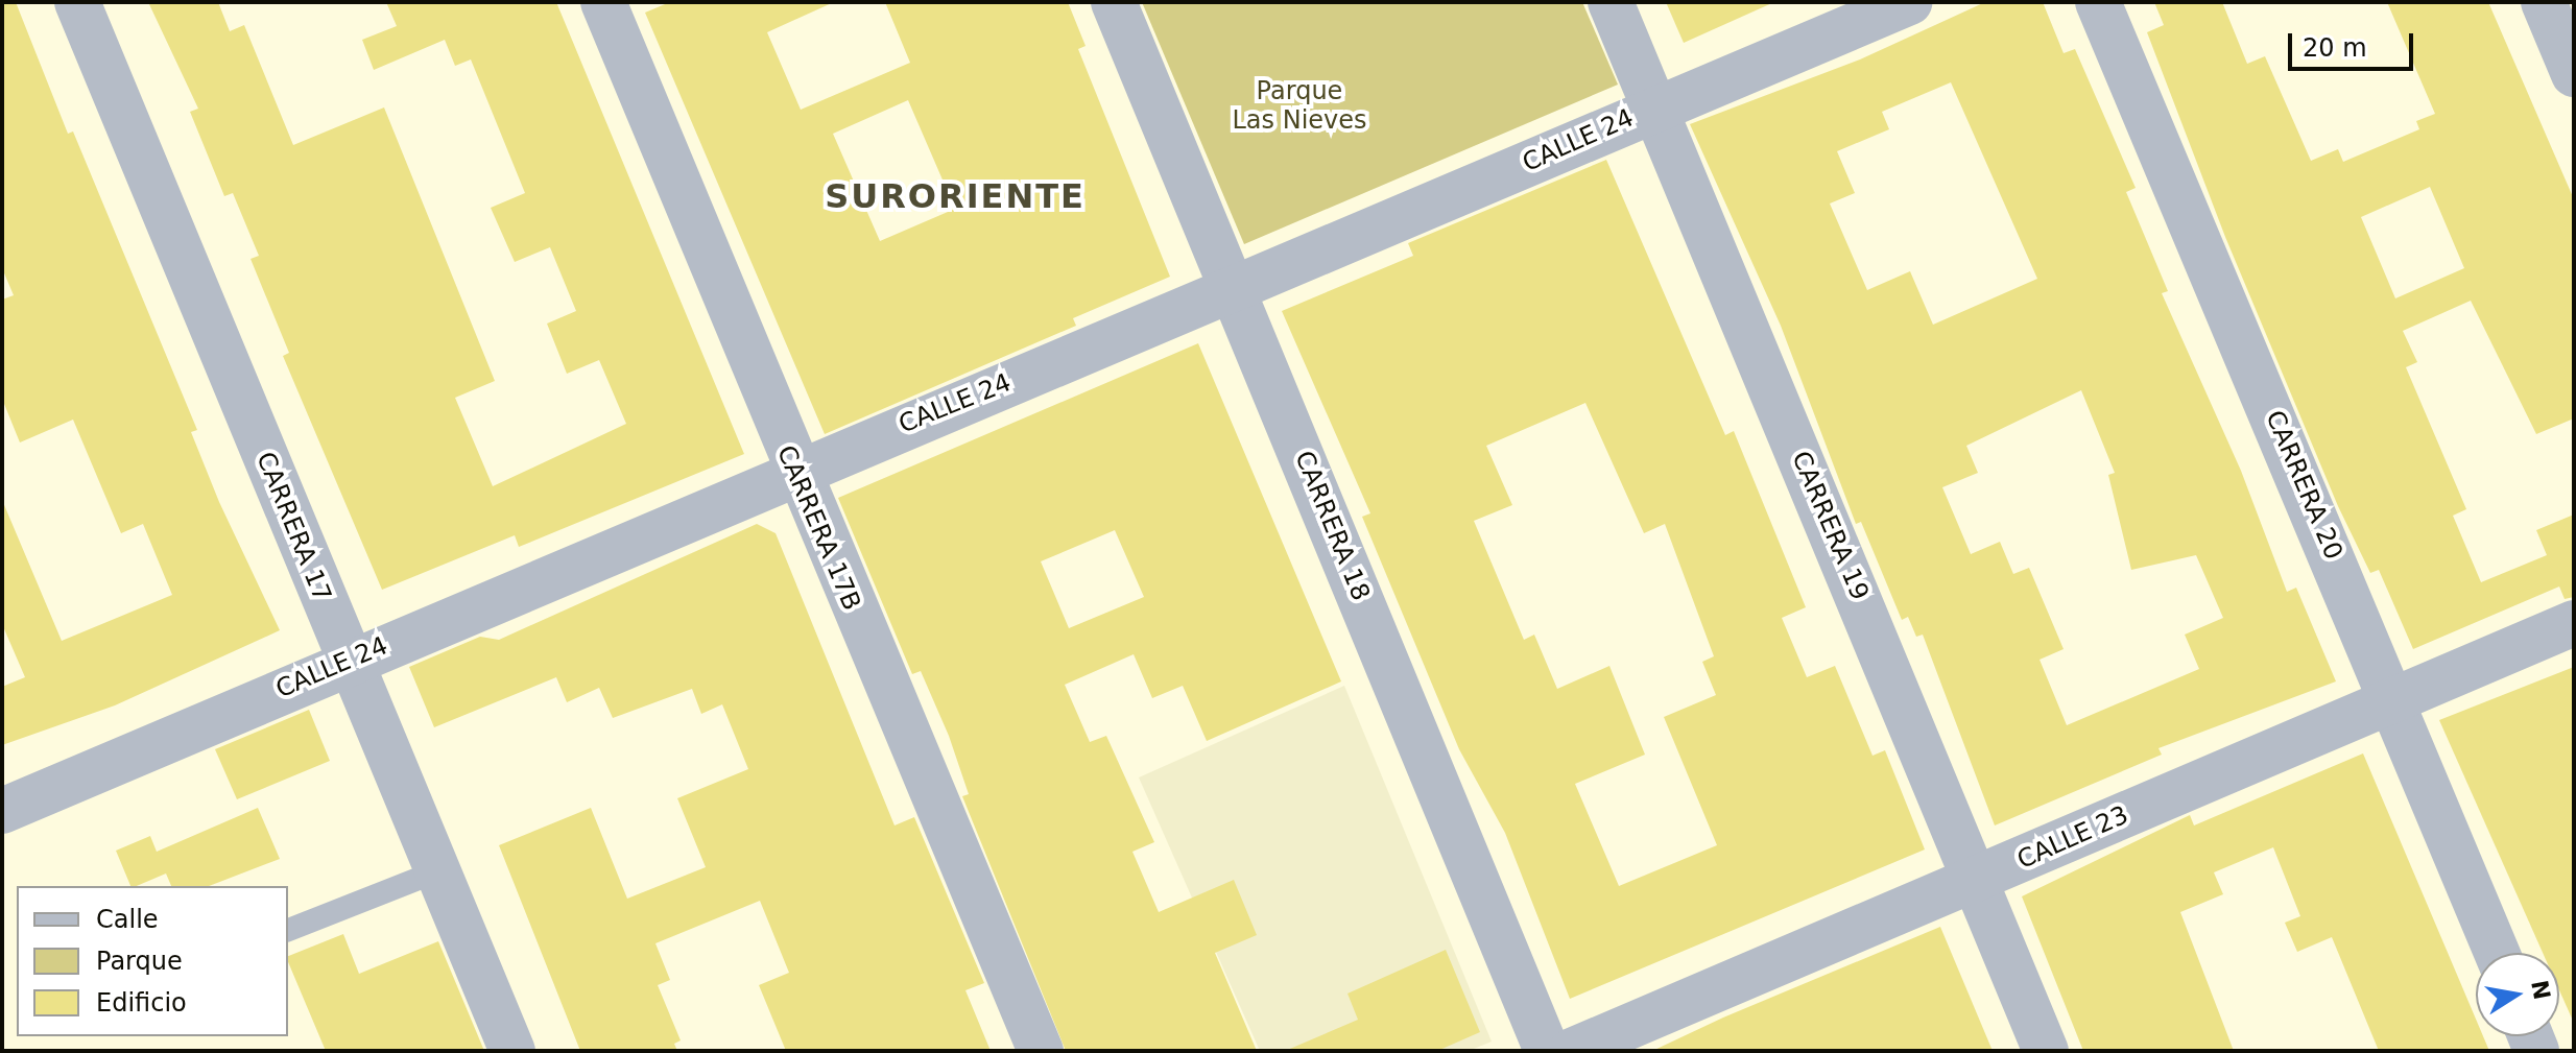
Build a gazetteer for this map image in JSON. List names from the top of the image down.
{
  "streets": {
    "street": [
      "CALLE 24",
      "CARRERA 20",
      "CARRERA 18",
      "CARRERA 19",
      "CARRERA 17",
      "CARRERA 17B",
      "CALLE 23"
    ]
  },
  "crossings": [
    ["CALLE 24", "CARRERA 18"],
    ["CALLE 24", "CARRERA 19"],
    ["CALLE 24", "CARRERA 17"],
    ["CALLE 24", "CARRERA 17B"],
    ["CARRERA 20", "CALLE 23"],
    ["CARRERA 19", "CALLE 23"]
  ],
  "districts": ["SURORIENTE"],
  "parks": ["Parque Las Nieves"],
  "legend": ["Calle", "Parque", "Edificio"],
  "scale_bar": "20 m",
  "north": "right"
}
